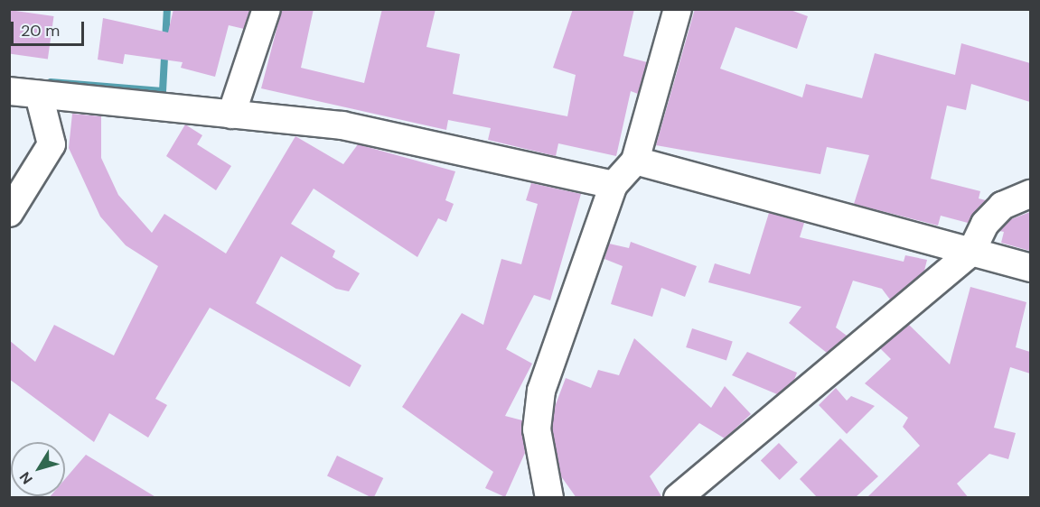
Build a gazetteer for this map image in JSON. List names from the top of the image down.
{
  "scale_bar": "20 m",
  "north": "bottom left"
}
